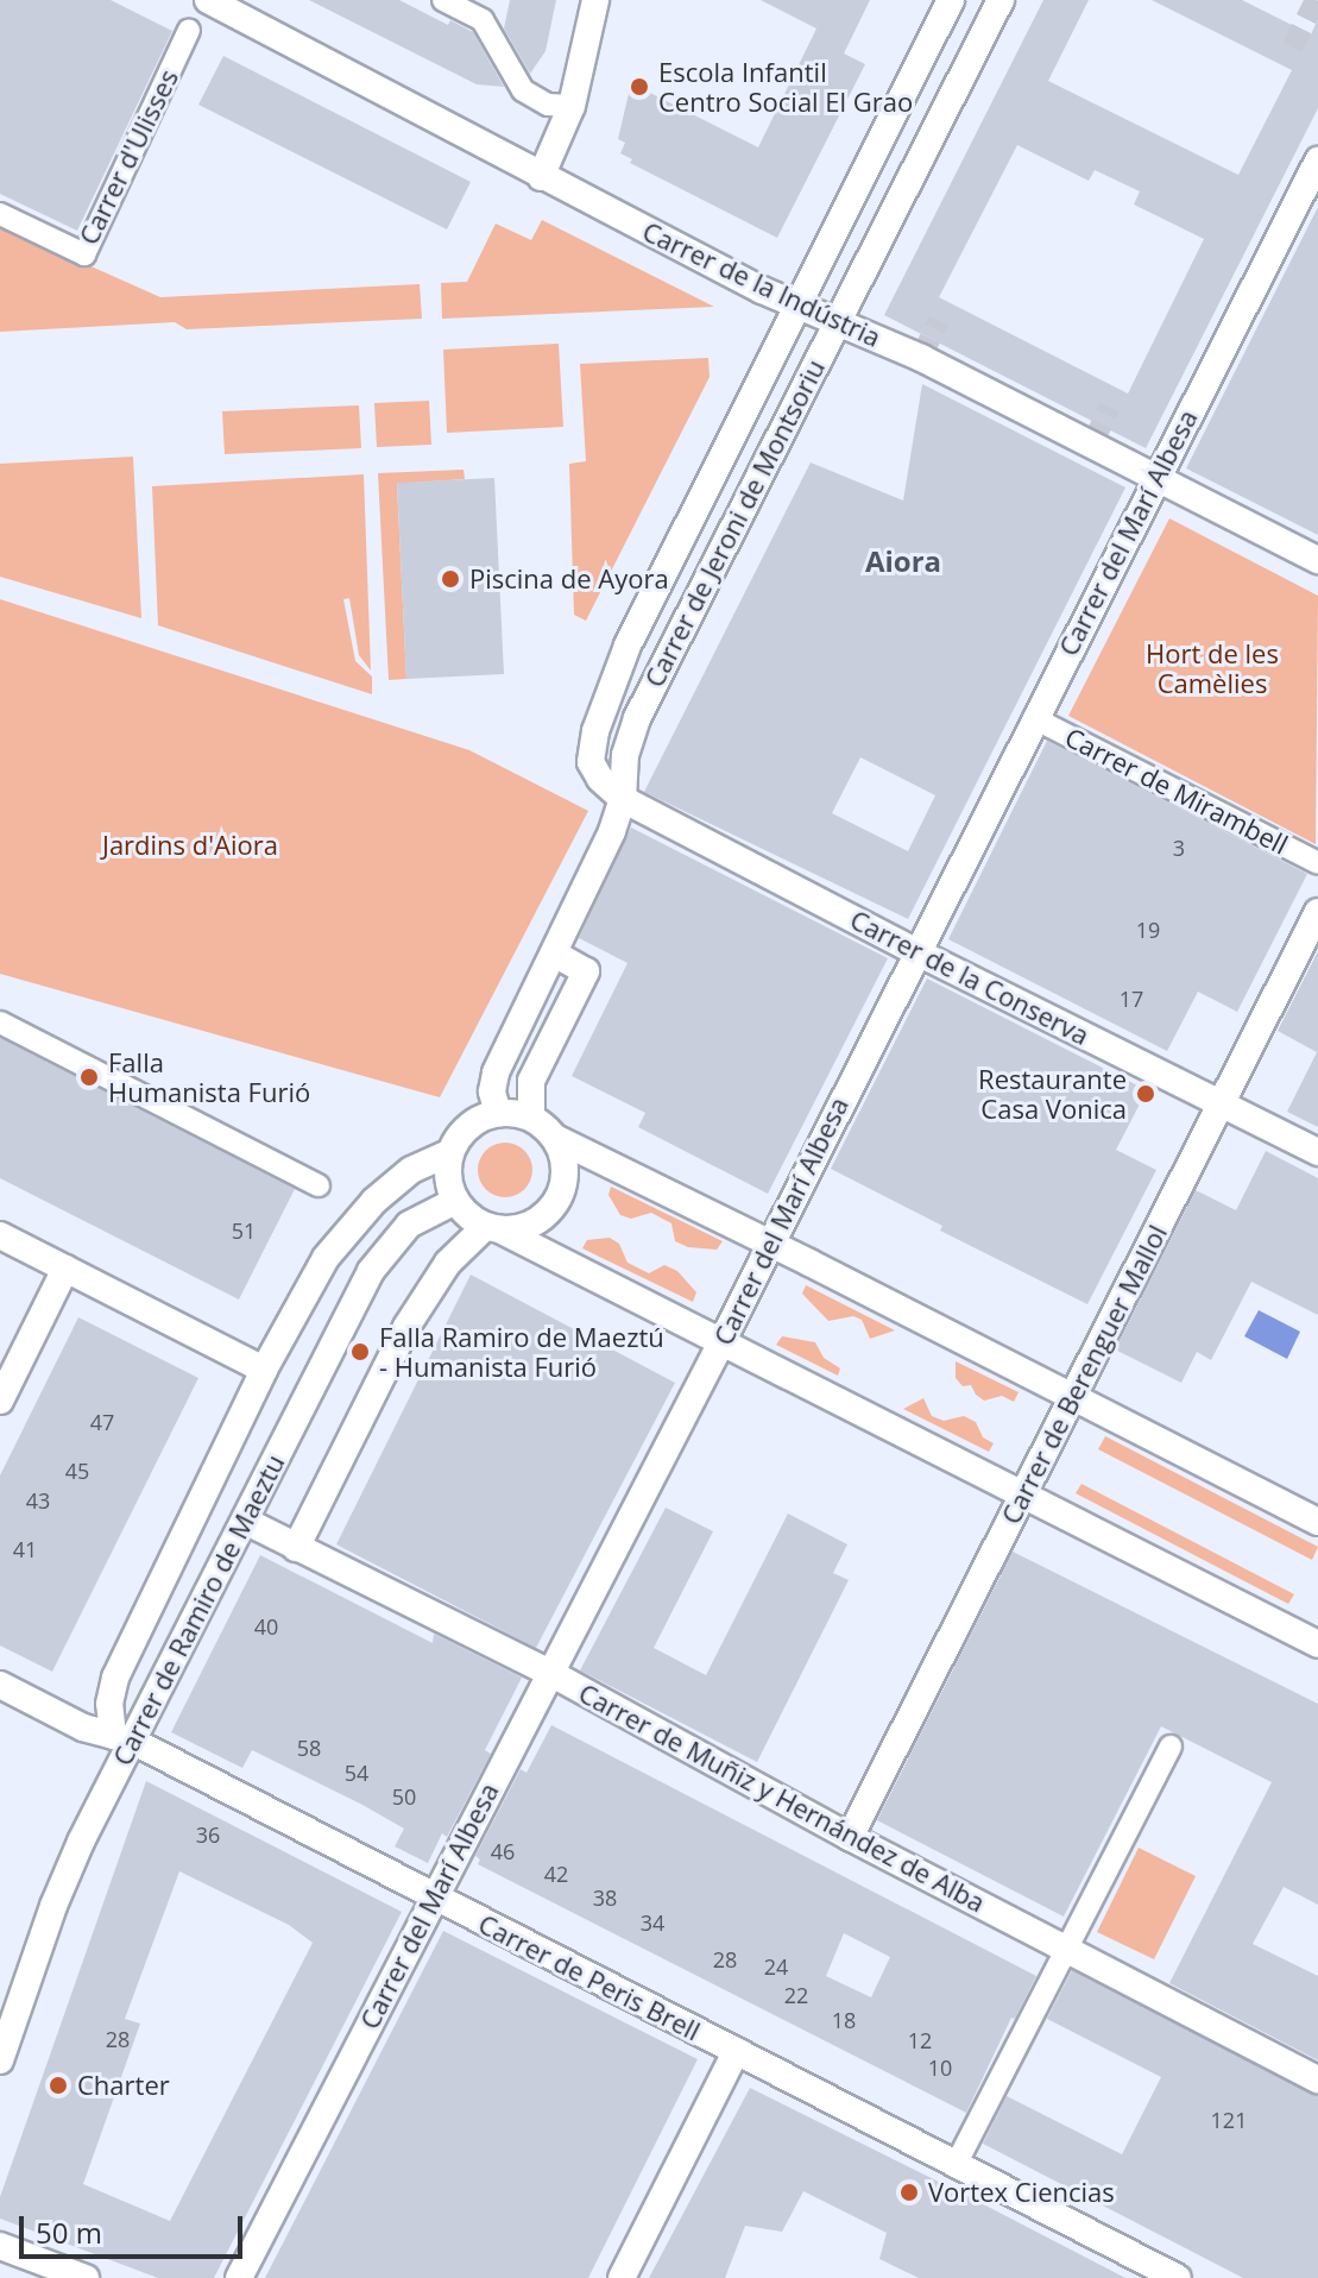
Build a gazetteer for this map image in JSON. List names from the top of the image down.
{
  "streets": {
    "street": [
      "Carrer d'Ulisses",
      "Carrer de la Indústria",
      "Carrer de Jeroni de Montsoriu",
      "Carrer del Marí Albesa",
      "Carrer de Mirambell",
      "Carrer de la Conserva",
      "Carrer de Berenguer Mallol",
      "Carrer de Ramiro de Maeztu",
      "Carrer de Muñiz y Hernández de Alba",
      "Carrer de Peris Brell"
    ]
  },
  "crossings": [
    ["Carrer de la Indústria", "Carrer de Jeroni de Montsoriu"],
    ["Carrer de la Indústria", "Carrer del Marí Albesa"],
    ["Carrer de Jeroni de Montsoriu", "Carrer de la Conserva"],
    ["Carrer de Jeroni de Montsoriu", "Carrer de Ramiro de Maeztu"],
    ["Carrer del Marí Albesa", "Carrer de Mirambell"],
    ["Carrer del Marí Albesa", "Carrer de la Conserva"],
    ["Carrer del Marí Albesa", "Carrer de Muñiz y Hernández de Alba"],
    ["Carrer del Marí Albesa", "Carrer de Peris Brell"],
    ["Carrer de la Conserva", "Carrer de Berenguer Mallol"],
    ["Carrer de Berenguer Mallol", "Carrer de Muñiz y Hernández de Alba"],
    ["Carrer de Ramiro de Maeztu", "Carrer de Muñiz y Hernández de Alba"],
    ["Carrer de Ramiro de Maeztu", "Carrer de Peris Brell"]
  ],
  "districts": ["Aiora"],
  "parks": ["Hort de les Camèlies", "Jardins d'Aiora"],
  "places": [
    "Escola Infantil Centro Social El Grao",
    "Piscina de Ayora",
    "Falla Humanista Furió",
    "Restaurante Casa Vonica",
    "Falla Ramiro de Maeztú - Humanista Furió",
    "Charter",
    "Vortex Ciencias"
  ],
  "house_numbers": [
    "3",
    "19",
    "17",
    "51",
    "47",
    "45",
    "43",
    "41",
    "40",
    "58",
    "54",
    "50",
    "36",
    "46",
    "42",
    "38",
    "34",
    "28",
    "24",
    "22",
    "18",
    "28",
    "12",
    "10",
    "121"
  ],
  "scale_bar": "50 m"
}
